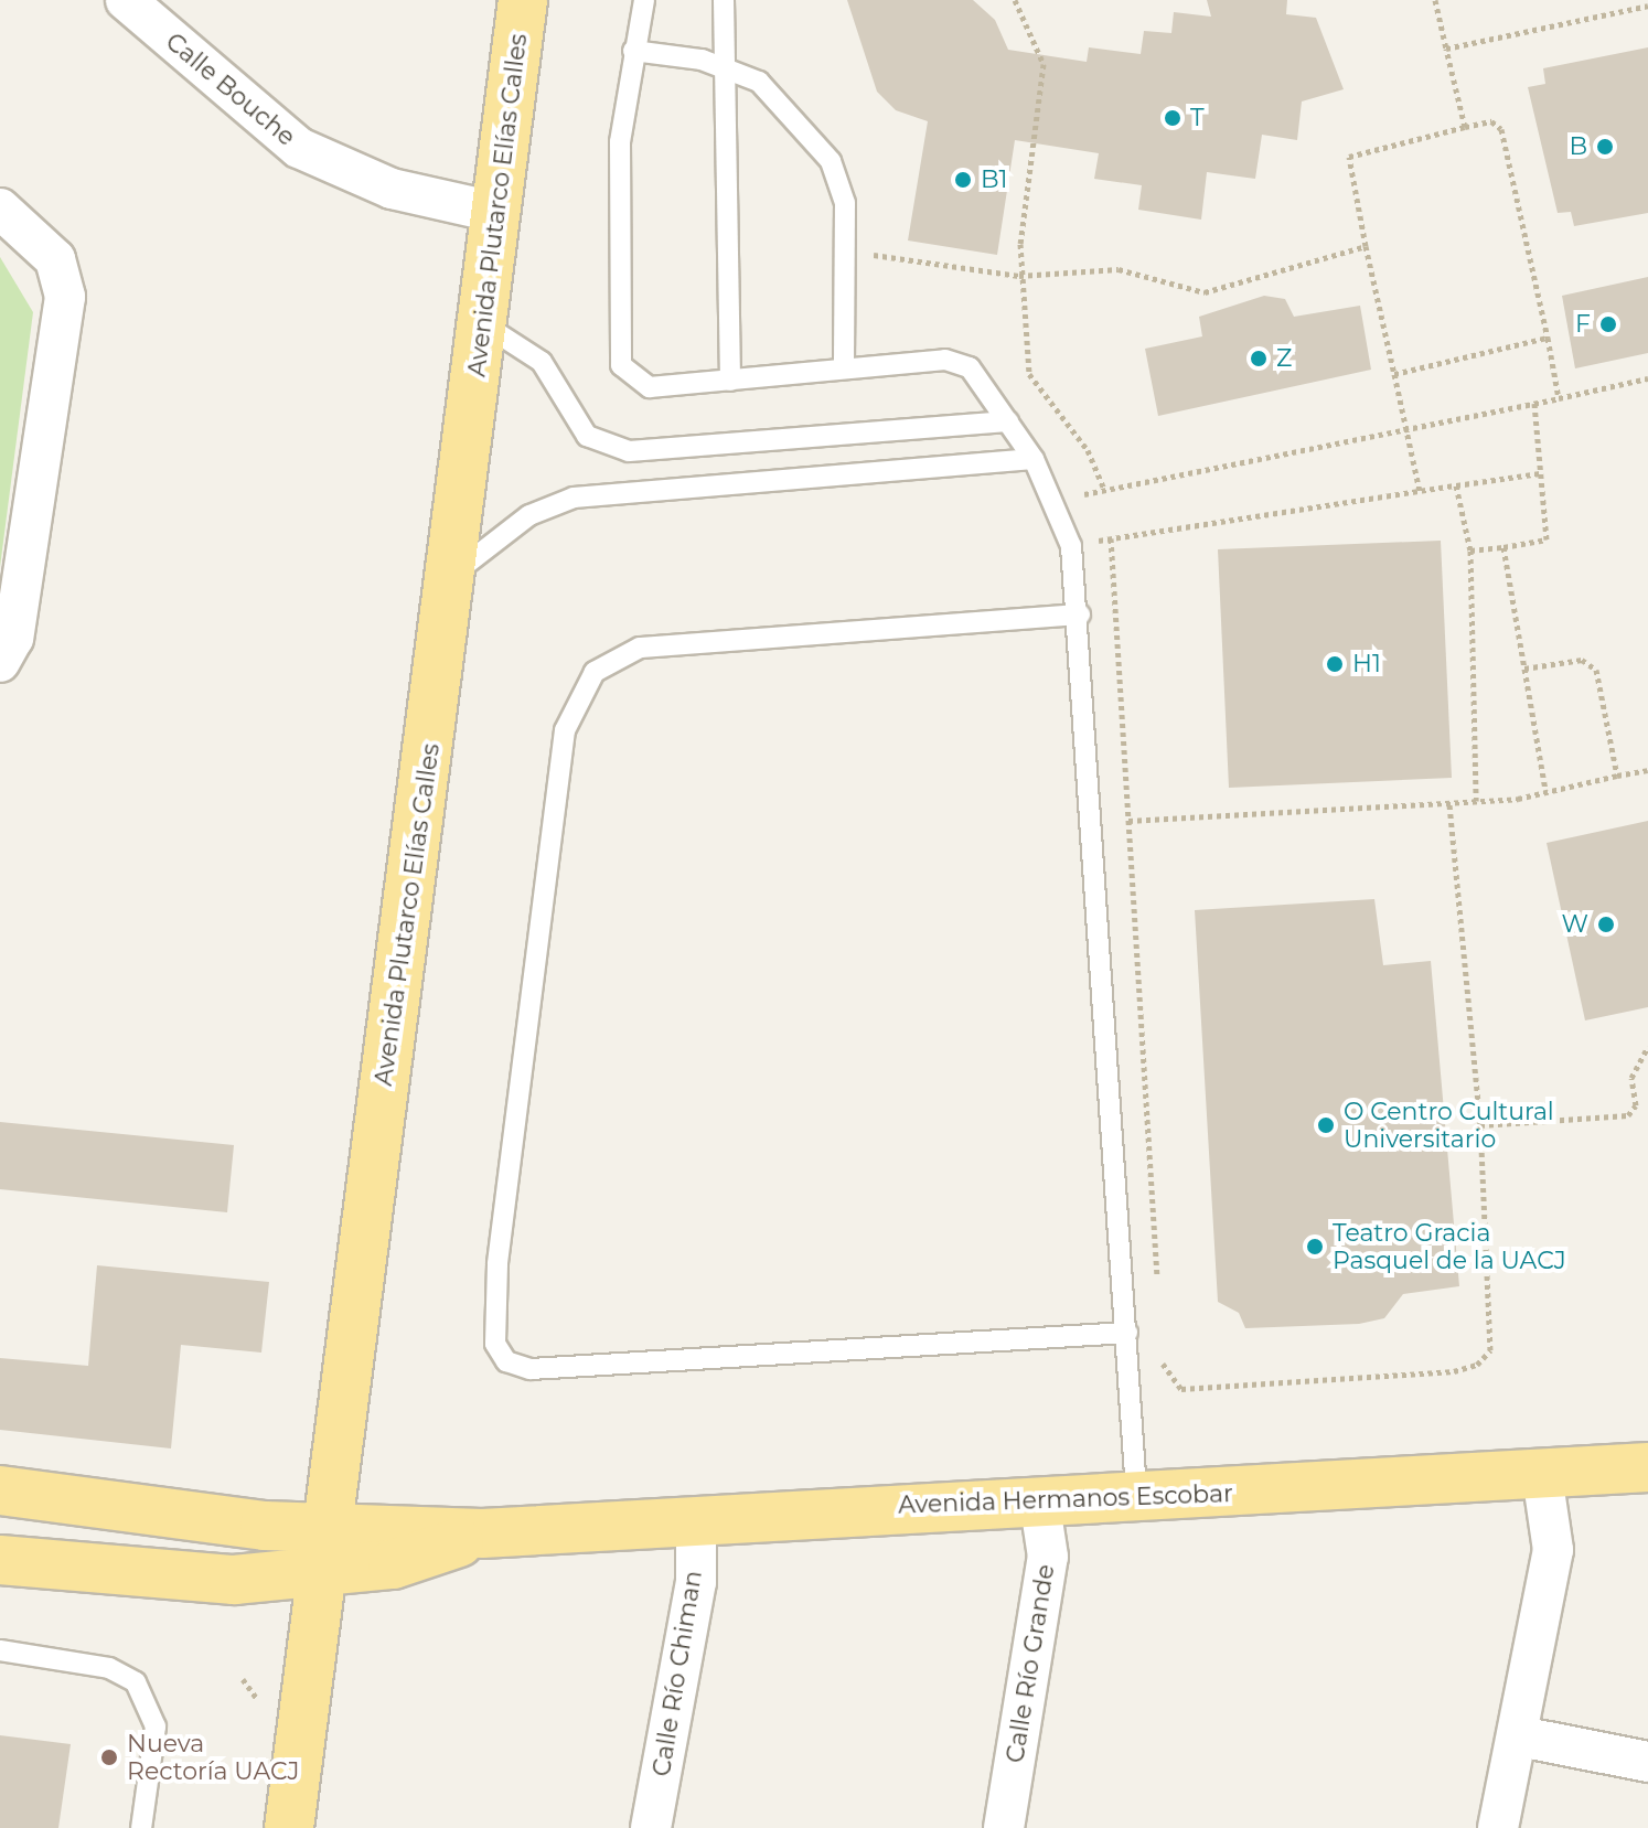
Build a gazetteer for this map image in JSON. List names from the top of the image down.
{
  "streets": {
    "main road": ["Avenida Plutarco Elías Calles", "Avenida Hermanos Escobar"],
    "street": ["Calle Bouche", "Calle Río Grande", "Calle Río Chiman"]
  },
  "crossings": [
    ["Calle Bouche", "Avenida Plutarco Elías Calles"],
    ["Avenida Plutarco Elías Calles", "Avenida Hermanos Escobar"],
    ["Avenida Hermanos Escobar", "Calle Río Grande"],
    ["Avenida Hermanos Escobar", "Calle Río Chiman"]
  ],
  "places": [
    "T",
    "B",
    "B1",
    "F",
    "Z",
    "H1",
    "W",
    "O Centro Cultural Universitario",
    "Teatro Gracia Pasquel de la UACJ",
    "Nueva Rectoría UACJ"
  ]
}
